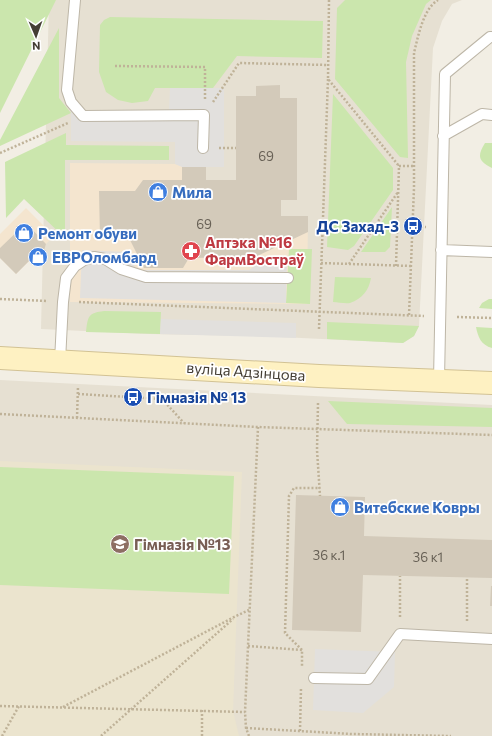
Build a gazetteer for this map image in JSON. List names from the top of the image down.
{
  "streets": {
    "main road": ["вуліца Адзінцова"]
  },
  "places": {
    "shop": [
      "Мила",
      "Ремонт обуви",
      "ЕВРОломбард",
      "Витебские Ковры"
    ],
    "bus stop": ["ДС Захад-3", "Гімназія № 13"],
    "pharmacy": ["Аптэка №16 ФармВостраў"],
    "school or university": ["Гімназія №13"]
  },
  "house_numbers": [
    "69",
    "69",
    "36 к.1",
    "36 к1"
  ],
  "north": "bottom"
}
